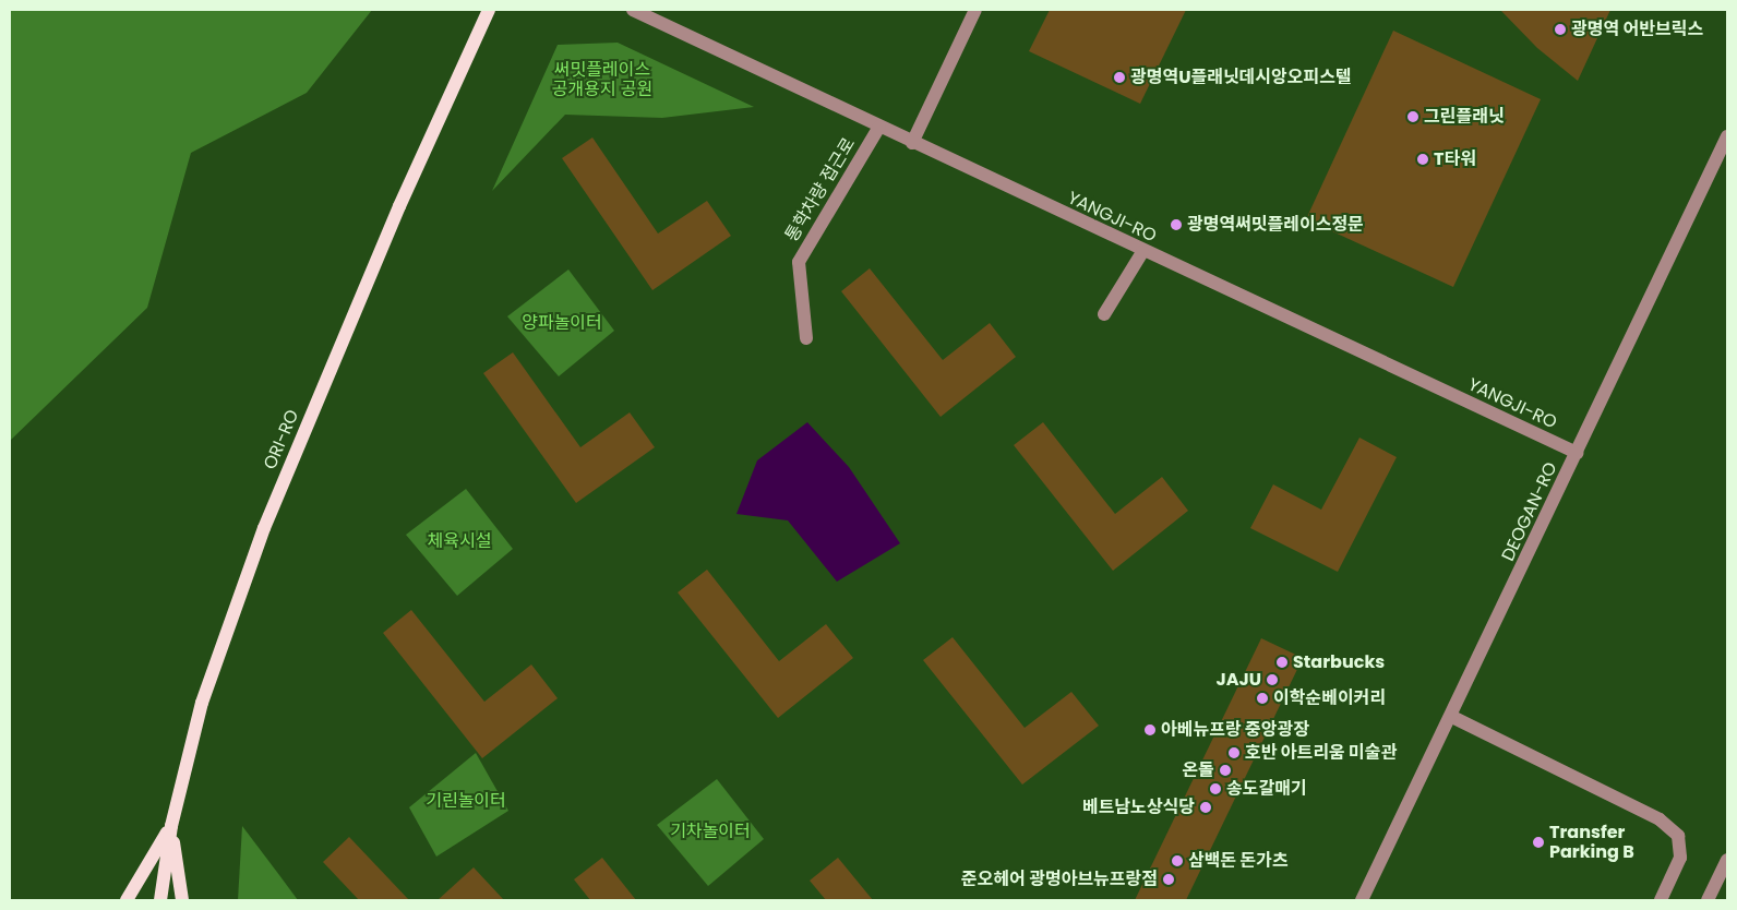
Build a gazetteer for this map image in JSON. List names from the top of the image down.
{
  "streets": {
    "main road": ["ORI-RO"],
    "street": ["통학차량 접근로", "YANGJI-RO", "DEOGAN-RO"]
  },
  "crossings": [
    ["통학차량 접근로", "YANGJI-RO"],
    ["YANGJI-RO", "DEOGAN-RO"]
  ],
  "parks": [
    "써밋플레이스 공개용지 공원",
    "양파놀이터",
    "체육시설",
    "기린놀이터",
    "기차놀이터"
  ],
  "places": [
    "광명역 어반브릭스",
    "광명역U플래닛데시앙오피스텔",
    "그린플래닛",
    "T타워",
    "광명역써밋플레이스정문",
    "Starbucks",
    "JAJU",
    "이학순베이커리",
    "아베뉴프랑 중앙광장",
    "호반 아트리움 미술관",
    "온돌",
    "송도갈매기",
    "베트남노상식당",
    "Transfer Parking B",
    "삼백돈 돈가츠",
    "준오헤어 광명아브뉴프랑점"
  ]
}
